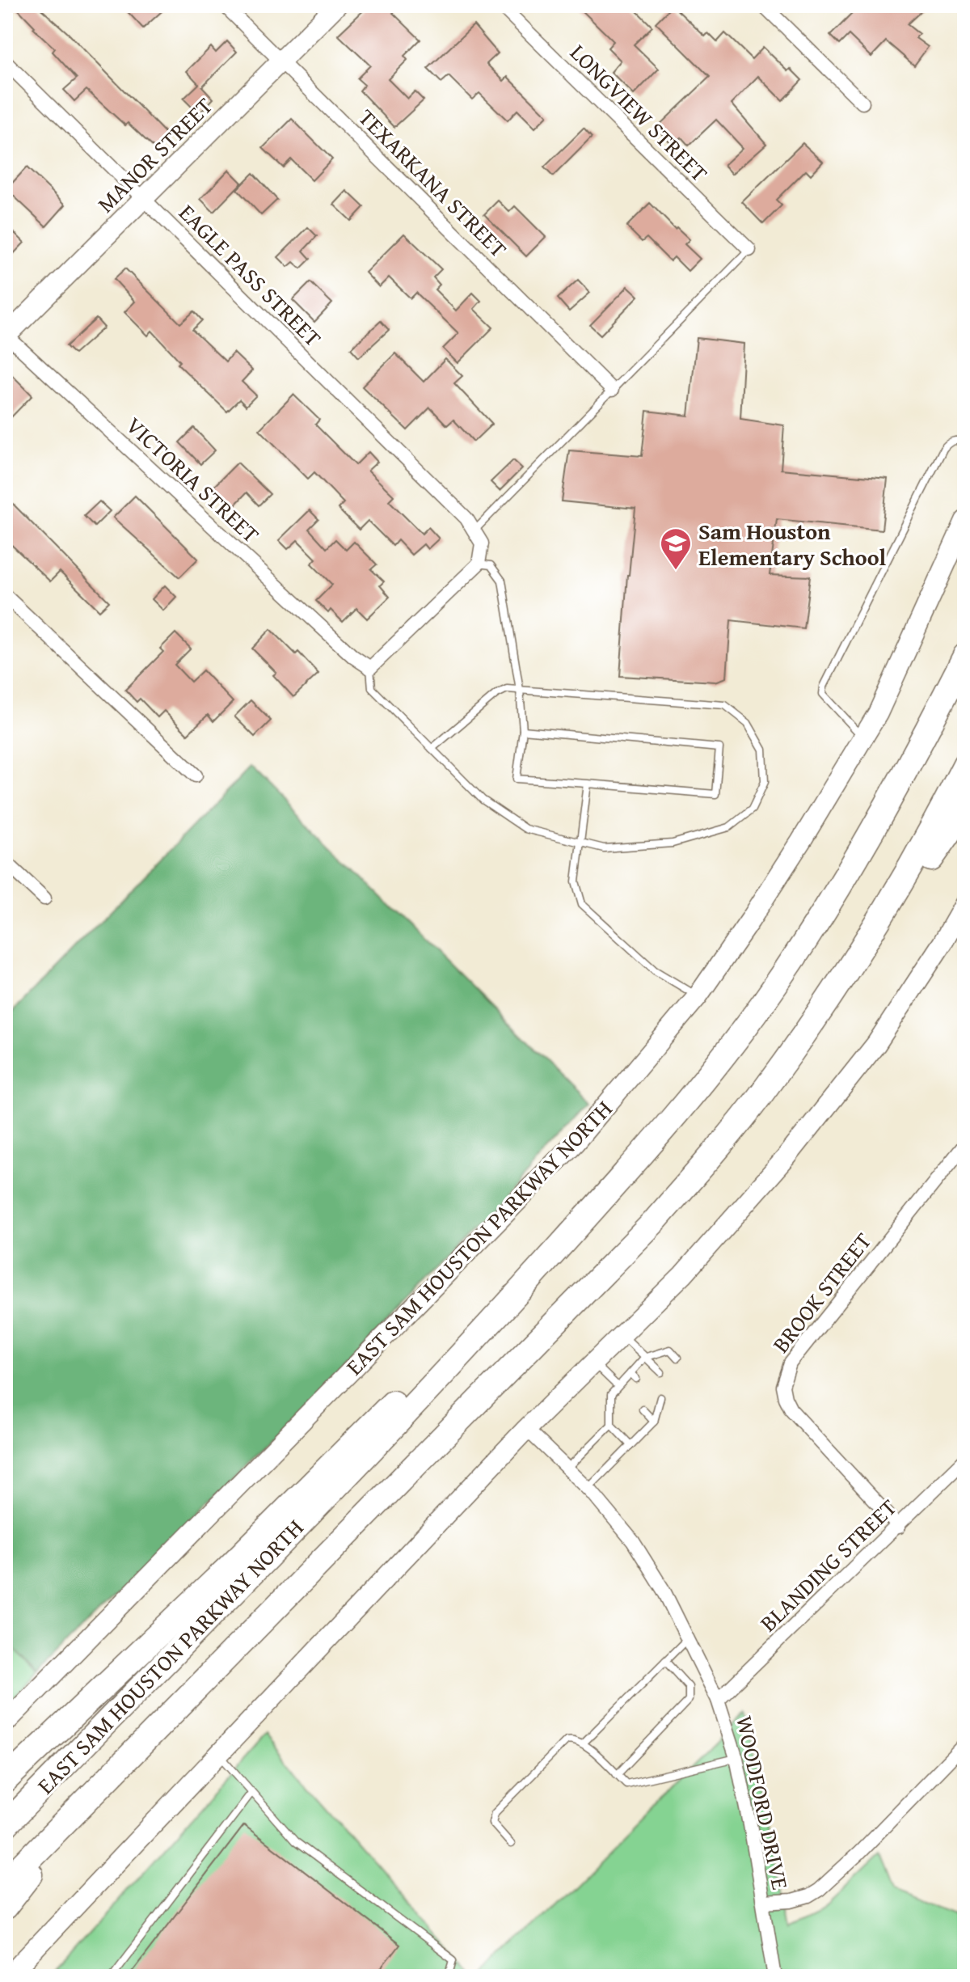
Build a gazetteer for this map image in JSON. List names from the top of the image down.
{
  "streets": {
    "highway": ["EAST SAM HOUSTON PARKWAY NORTH"],
    "main road": ["MANOR STREET"],
    "street": [
      "LONGVIEW STREET",
      "TEXARKANA STREET",
      "EAGLE PASS STREET",
      "VICTORIA STREET",
      "BROOK STREET",
      "BLANDING STREET",
      "WOODFORD DRIVE"
    ]
  },
  "crossings": [
    ["MANOR STREET", "TEXARKANA STREET"],
    ["MANOR STREET", "EAGLE PASS STREET"],
    ["MANOR STREET", "VICTORIA STREET"],
    ["BROOK STREET", "BLANDING STREET"],
    ["BLANDING STREET", "WOODFORD DRIVE"]
  ],
  "places": {
    "school or university": ["Sam Houston Elementary School"]
  }
}
